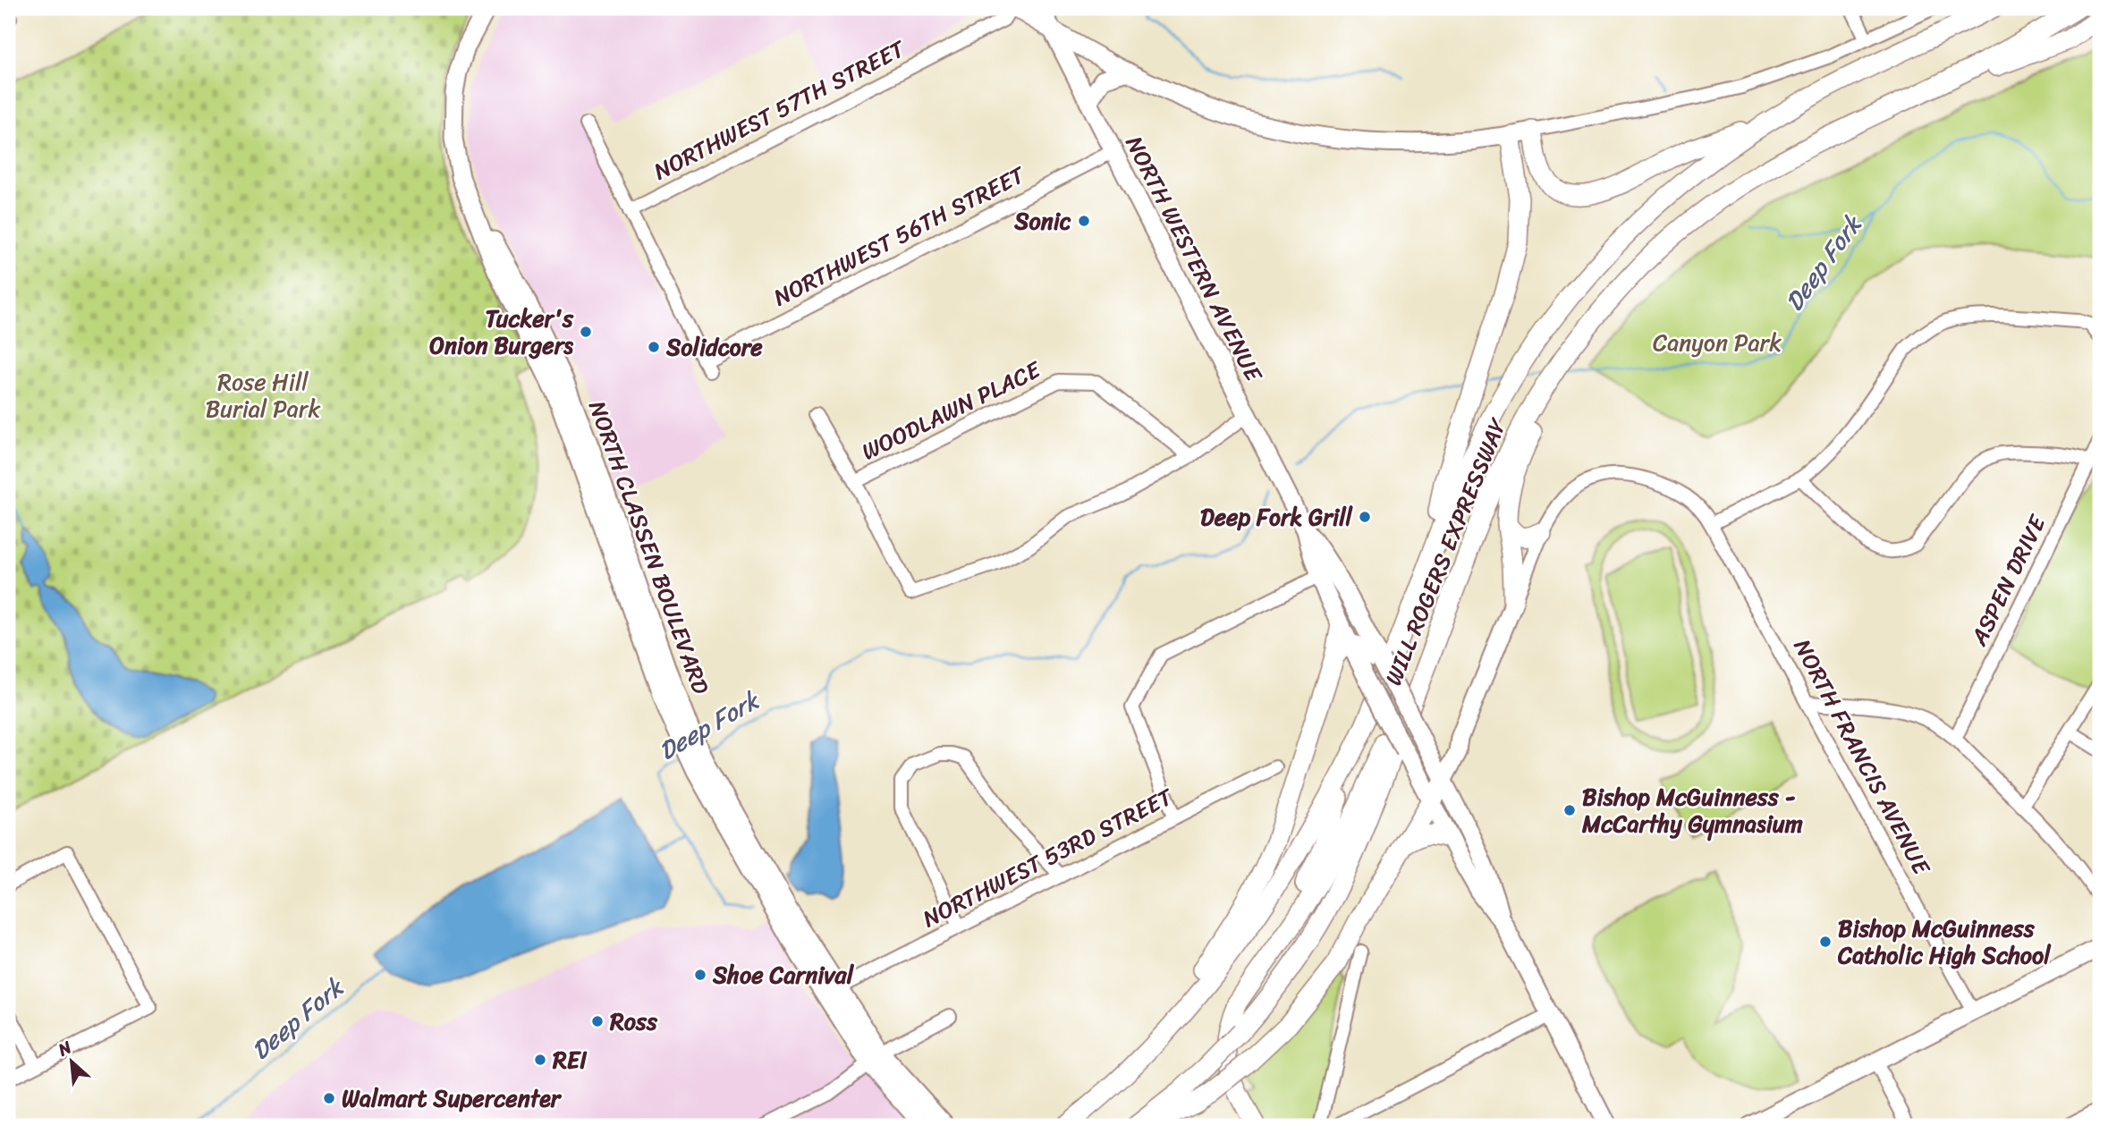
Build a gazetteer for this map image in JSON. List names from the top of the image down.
{
  "streets": {
    "highway": ["WILL ROGERS EXPRESSWAY"],
    "main road": ["NORTH WESTERN AVENUE", "NORTH CLASSEN BOULEVARD"],
    "street": [
      "NORTHWEST 57TH STREET",
      "NORTHWEST 56TH STREET",
      "WOODLAWN PLACE",
      "ASPEN DRIVE",
      "NORTH FRANCIS AVENUE",
      "NORTHWEST 53RD STREET"
    ]
  },
  "crossings": [
    ["NORTHWEST 57TH STREET", "NORTHWEST 56TH STREET"],
    ["NORTHWEST 56TH STREET", "NORTH WESTERN AVENUE"],
    ["NORTH CLASSEN BOULEVARD", "NORTHWEST 53RD STREET"]
  ],
  "water": ["Deep Fork"],
  "parks": ["Canyon Park", "Rose Hill Burial Park"],
  "places": [
    "Sonic",
    "Tucker's Onion Burgers",
    "Solidcore",
    "Deep Fork Grill",
    "Bishop McGuinness - McCarthy Gymnasium",
    "Bishop McGuinness Catholic High School",
    "Shoe Carnival",
    "Ross",
    "REI",
    "Walmart Supercenter"
  ],
  "north": "top left"
}
